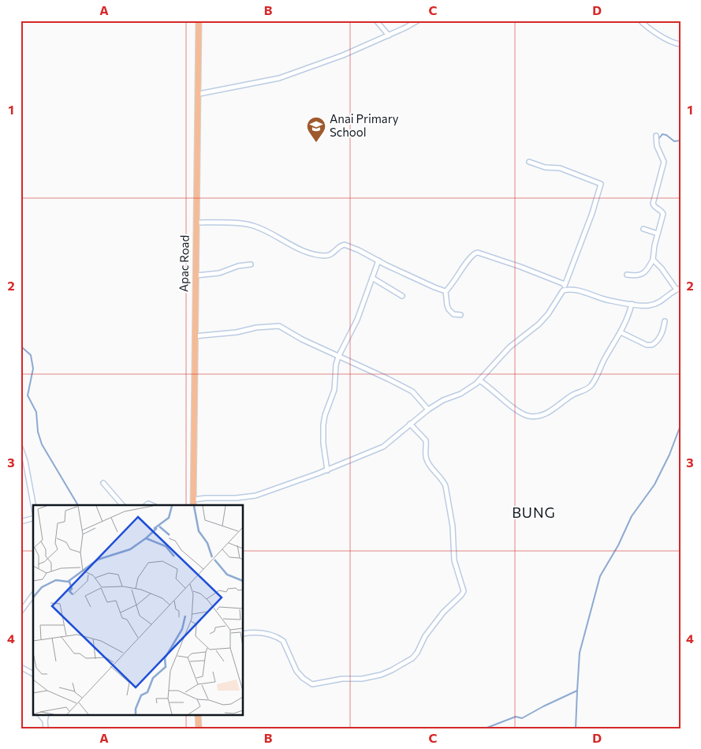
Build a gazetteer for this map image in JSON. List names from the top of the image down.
{
  "streets": {
    "main road": ["Apac Road"]
  },
  "districts": ["BUNG"],
  "places": {
    "school or university": ["Anai Primary School"]
  },
  "grid": {
    "columns": [
      "A",
      "B",
      "C",
      "D"
    ],
    "rows": [
      "1",
      "2",
      "3",
      "4"
    ]
  }
}
